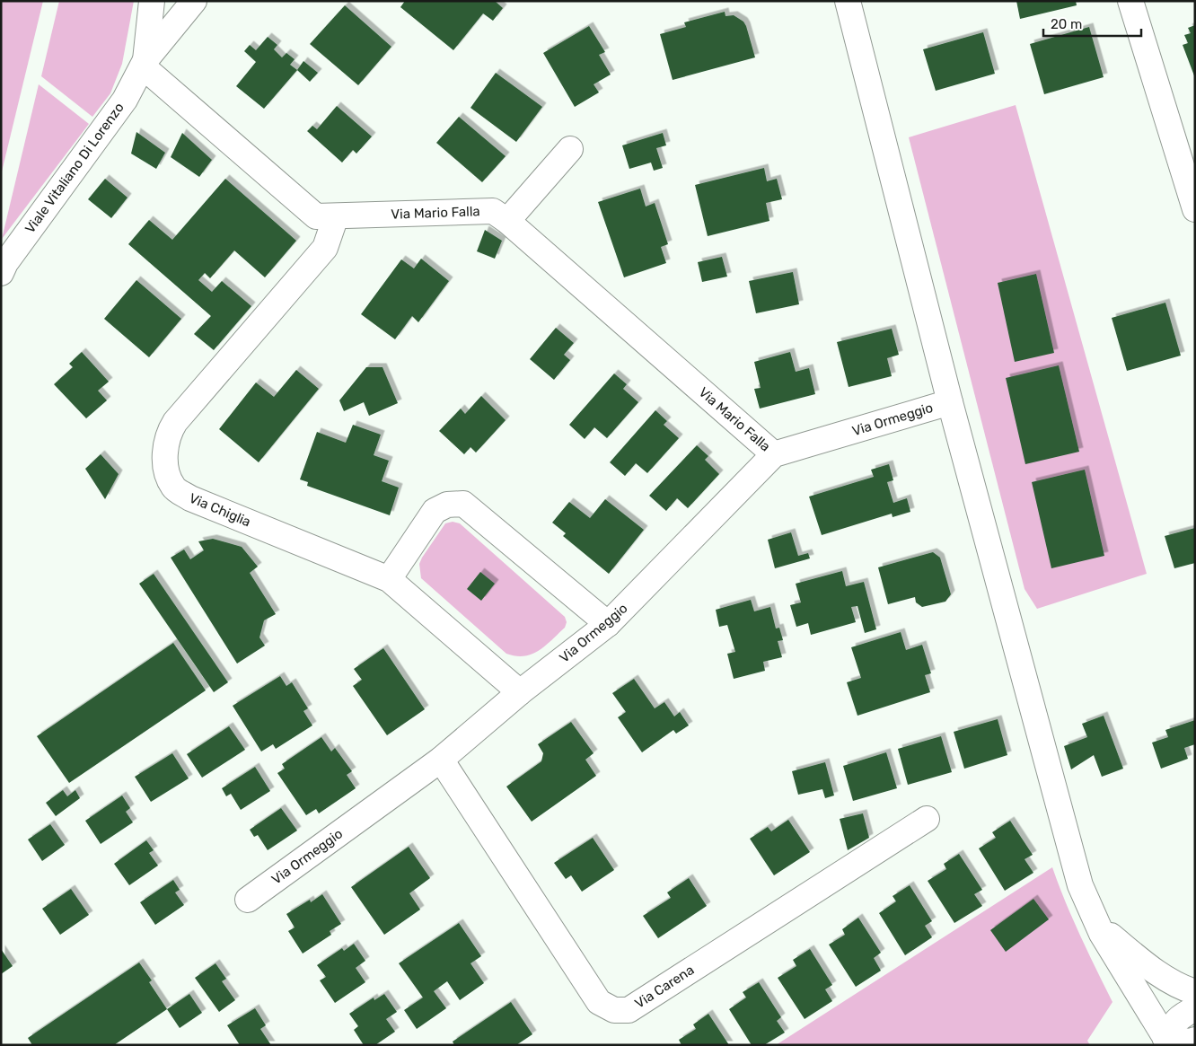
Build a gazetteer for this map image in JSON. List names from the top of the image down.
{
  "streets": {
    "street": [
      "Viale Vitaliano Di Lorenzo",
      "Via Mario Falla",
      "Via Ormeggio",
      "Via Chiglia",
      "Via Carena"
    ]
  },
  "crossings": [
    ["Viale Vitaliano Di Lorenzo", "Via Mario Falla"],
    ["Via Mario Falla", "Via Ormeggio"],
    ["Via Mario Falla", "Via Chiglia"],
    ["Via Ormeggio", "Via Chiglia"],
    ["Via Ormeggio", "Via Carena"]
  ],
  "scale_bar": "20 m"
}
